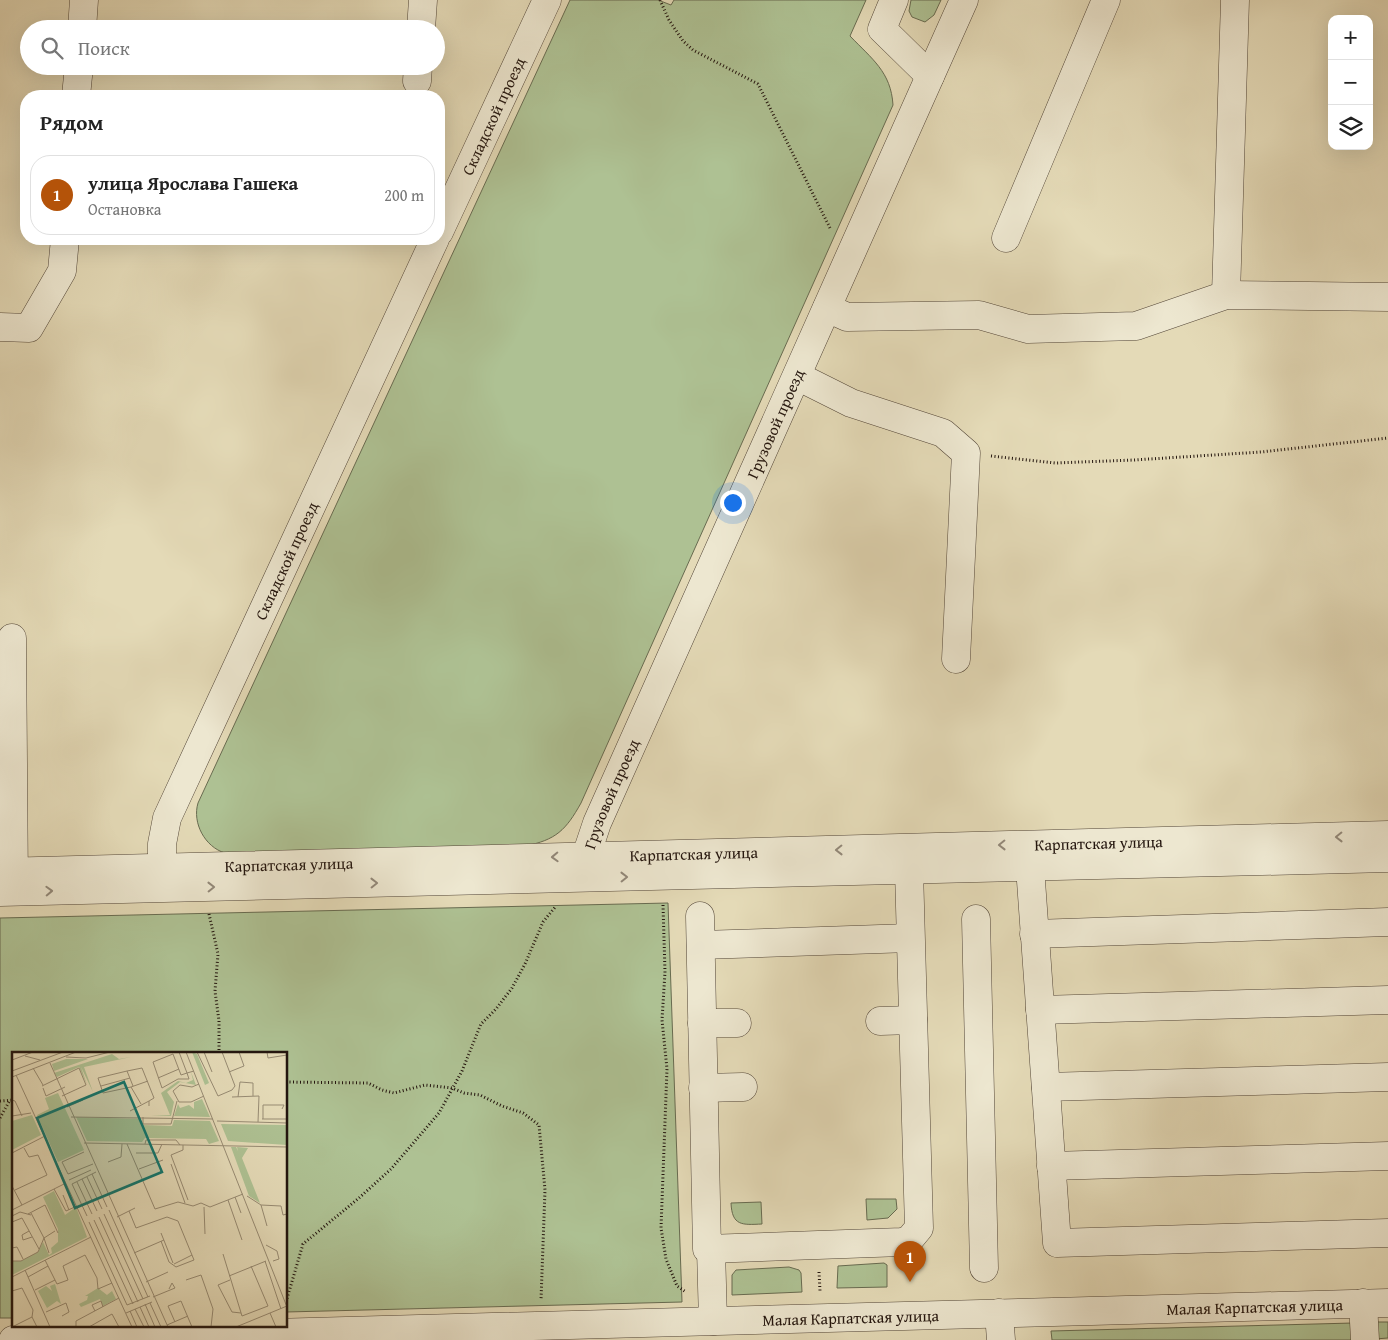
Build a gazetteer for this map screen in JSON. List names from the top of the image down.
{
  "streets": {
    "street": [
      "Складской проезд",
      "Грузовой проезд",
      "Карпатская улица",
      "Малая Карпатская улица"
    ]
  },
  "crossings": [
    ["Складской проезд", "Карпатская улица"],
    ["Грузовой проезд", "Карпатская улица"]
  ],
  "page": {
    "map_buttons": ["+", "−"],
    "search": "Поиск",
    "heading": "Рядом",
    "list": [
      {
        "mark": "1",
        "name": "улица Ярослава Гашека",
        "note": "Остановка",
        "value": "200 m"
      }
    ],
    "pins": "1"
  }
}
